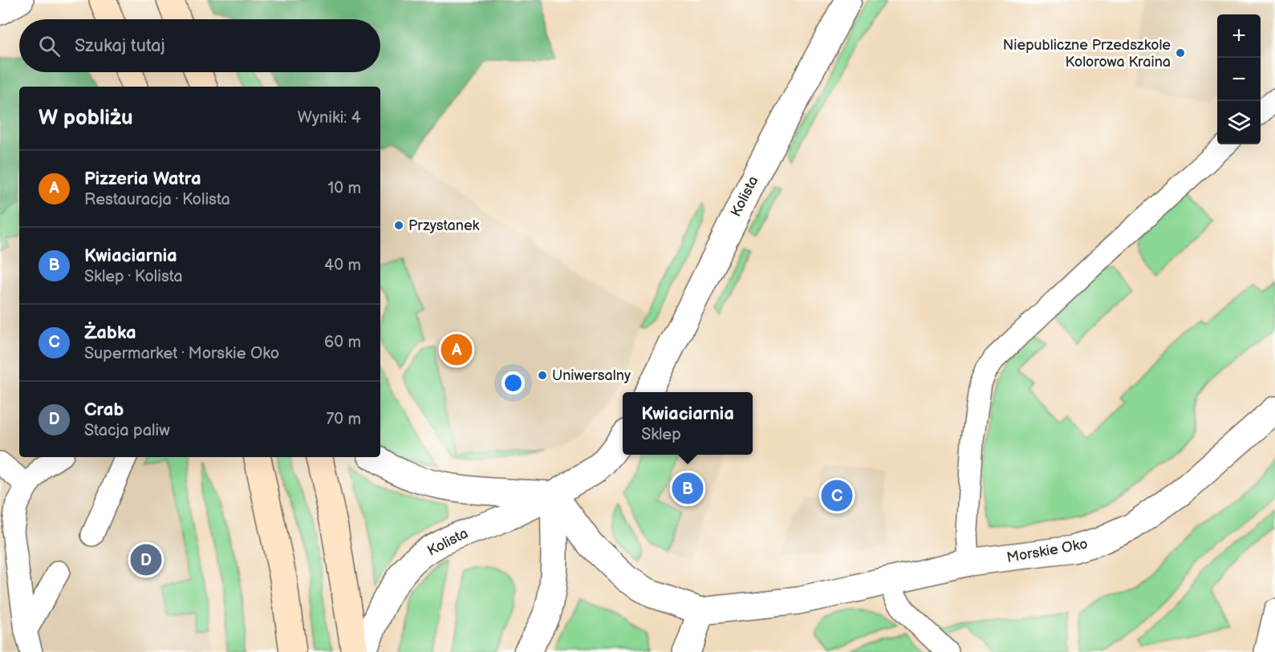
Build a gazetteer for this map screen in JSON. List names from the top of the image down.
{
  "streets": {
    "street": ["Kolista", "Morskie Oko"]
  },
  "crossings": [
    ["Kolista", "Morskie Oko"]
  ],
  "places": ["Niepubliczne Przedszkole Kolorowa Kraina", "Przystanek", "Uniwersalny"],
  "page": {
    "map_buttons": ["+", "−"],
    "search": "Szukaj tutaj",
    "heading": ["W pobliżu", "Wyniki: 4"],
    "list": [
      {
        "mark": "A",
        "name": "Pizzeria Watra",
        "note": "Restauracja · Kolista",
        "value": "10 m"
      },
      {
        "mark": "B",
        "name": "Kwiaciarnia",
        "note": "Sklep · Kolista",
        "value": "40 m"
      },
      {
        "mark": "C",
        "name": "Żabka",
        "note": "Supermarket · Morskie Oko",
        "value": "60 m"
      },
      {
        "mark": "D",
        "name": "Crab",
        "note": "Stacja paliw",
        "value": "70 m"
      }
    ],
    "pins": [
      "A",
      "B",
      "C",
      "D"
    ],
    "popup": ["Kwiaciarnia", "Sklep"]
  }
}
